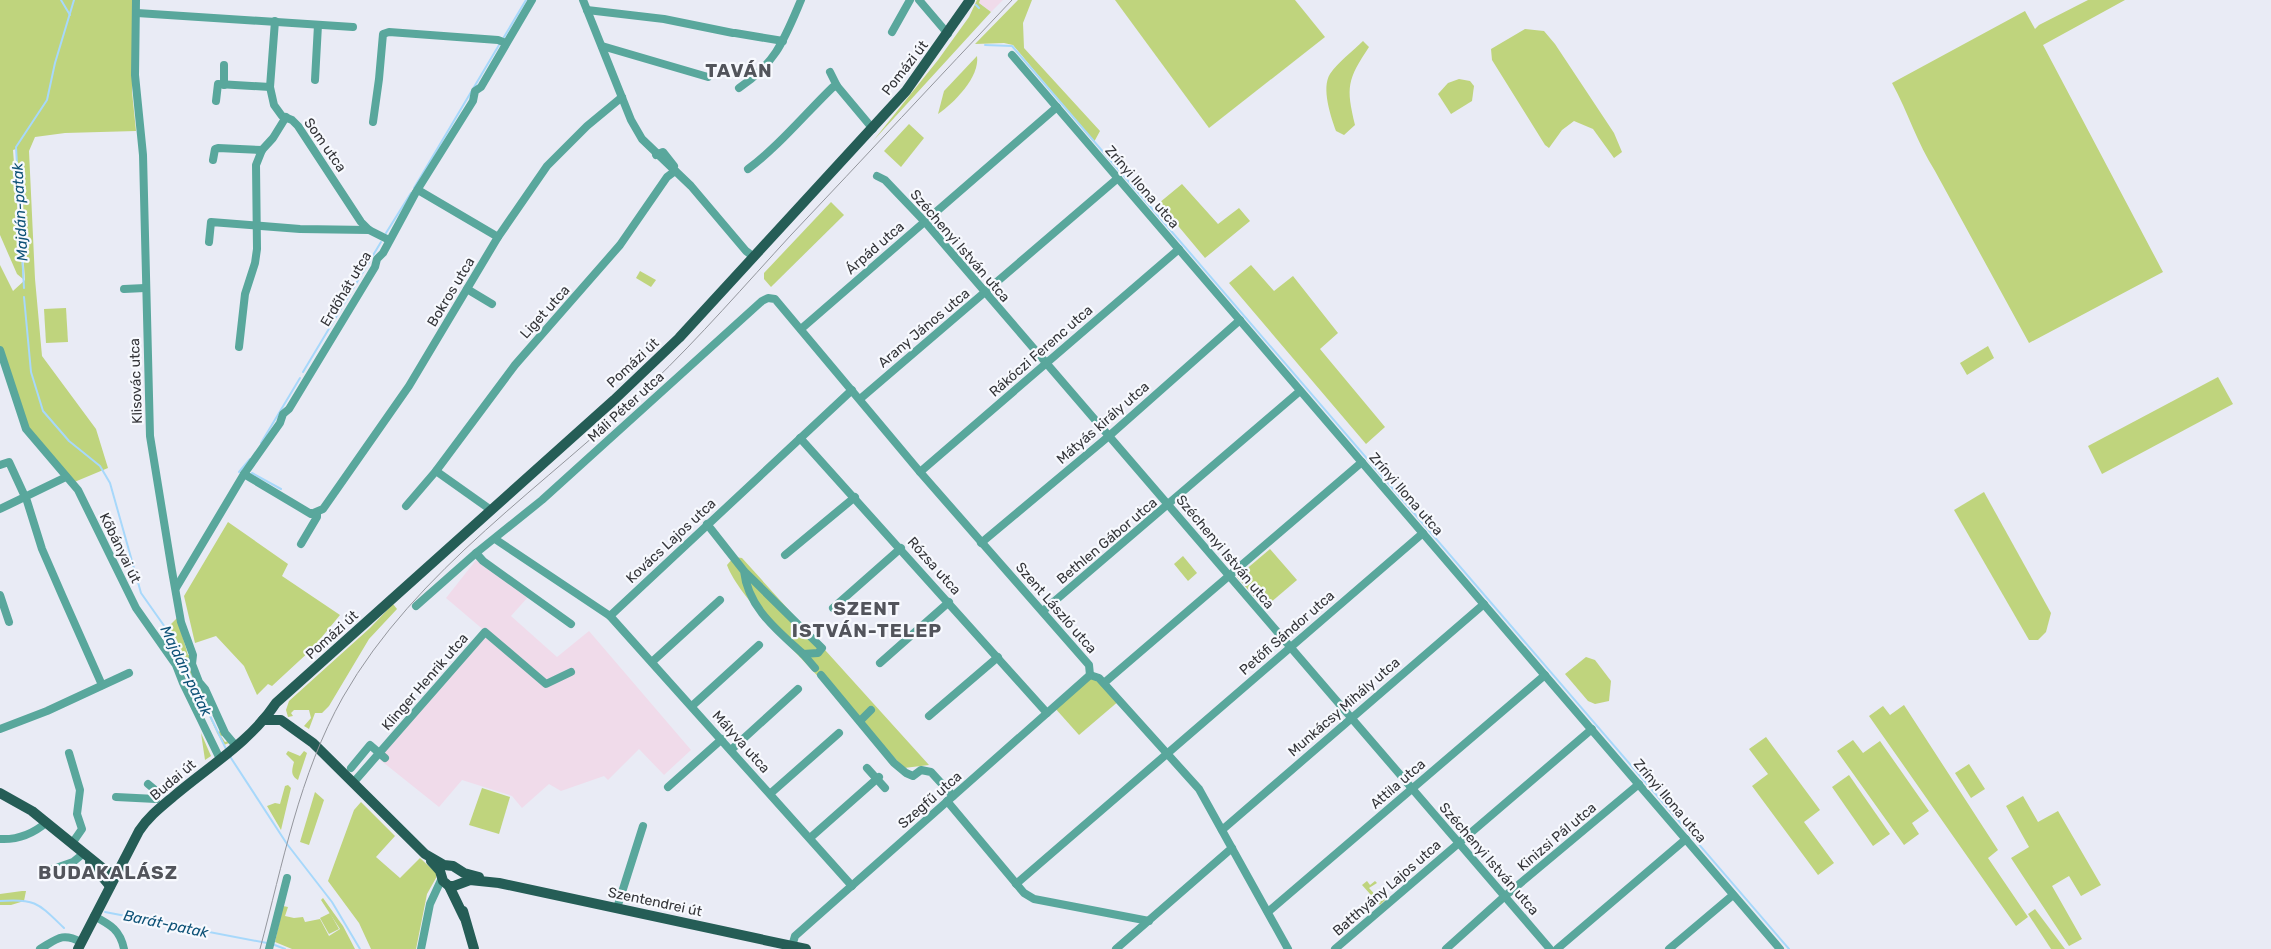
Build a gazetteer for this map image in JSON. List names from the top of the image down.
{
  "streets": {
    "main road": ["Pomázi út", "Budai út", "Szentendrei út"],
    "street": [
      "Som utca",
      "Zrínyi Ilona utca",
      "Széchenyi István utca",
      "Árpád utca",
      "Erdőhát utca",
      "Bokros utca",
      "Liget utca",
      "Arany János utca",
      "Rákóczi Ferenc utca",
      "Klisovác utca",
      "Máli Péter utca",
      "Mátyás király utca",
      "Kovács Lajos utca",
      "Bethlen Gábor utca",
      "Kőbányai út",
      "Rózsa utca",
      "Szent László utca",
      "Petőfi Sándor utca",
      "Klinger Henrik utca",
      "Munkácsy Mihály utca",
      "Mályva utca",
      "Attila utca",
      "Szegfű utca",
      "Kinizsi Pál utca",
      "Batthyány Lajos utca"
    ]
  },
  "crossings": [
    ["Pomázi út", "Budai út"],
    ["Som utca", "Erdőhát utca"],
    ["Zrínyi Ilona utca", "Árpád utca"],
    ["Zrínyi Ilona utca", "Arany János utca"],
    ["Zrínyi Ilona utca", "Rákóczi Ferenc utca"],
    ["Zrínyi Ilona utca", "Mátyás király utca"],
    ["Zrínyi Ilona utca", "Bethlen Gábor utca"],
    ["Zrínyi Ilona utca", "Petőfi Sándor utca"],
    ["Zrínyi Ilona utca", "Munkácsy Mihály utca"],
    ["Zrínyi Ilona utca", "Attila utca"],
    ["Zrínyi Ilona utca", "Kinizsi Pál utca"],
    ["Zrínyi Ilona utca", "Batthyány Lajos utca"],
    ["Széchenyi István utca", "Árpád utca"],
    ["Széchenyi István utca", "Arany János utca"],
    ["Széchenyi István utca", "Rákóczi Ferenc utca"],
    ["Széchenyi István utca", "Mátyás király utca"],
    ["Széchenyi István utca", "Bethlen Gábor utca"],
    ["Széchenyi István utca", "Petőfi Sándor utca"],
    ["Széchenyi István utca", "Munkácsy Mihály utca"],
    ["Széchenyi István utca", "Attila utca"],
    ["Széchenyi István utca", "Kinizsi Pál utca"],
    ["Széchenyi István utca", "Batthyány Lajos utca"],
    ["Árpád utca", "Szent László utca"],
    ["Erdőhát utca", "Klisovác utca"],
    ["Arany János utca", "Szent László utca"],
    ["Rákóczi Ferenc utca", "Szent László utca"],
    ["Klisovác utca", "Kőbányai út"],
    ["Klisovác utca", "Budai út"],
    ["Máli Péter utca", "Szent László utca"],
    ["Mátyás király utca", "Szent László utca"],
    ["Kovács Lajos utca", "Rózsa utca"],
    ["Kovács Lajos utca", "Szent László utca"],
    ["Kovács Lajos utca", "Mályva utca"],
    ["Bethlen Gábor utca", "Szent László utca"],
    ["Kőbányai út", "Budai út"],
    ["Rózsa utca", "Szegfű utca"],
    ["Szent László utca", "Petőfi Sándor utca"],
    ["Szent László utca", "Munkácsy Mihály utca"],
    ["Szent László utca", "Attila utca"],
    ["Szent László utca", "Szegfű utca"],
    ["Mályva utca", "Szegfű utca"],
    ["Szegfű utca", "Szentendrei út"]
  ],
  "districts": ["TAVÁN", "SZENT ISTVÁN-TELEP", "BUDAKALÁSZ"],
  "water": ["Majdán-patak", "Barát-patak"]
}
